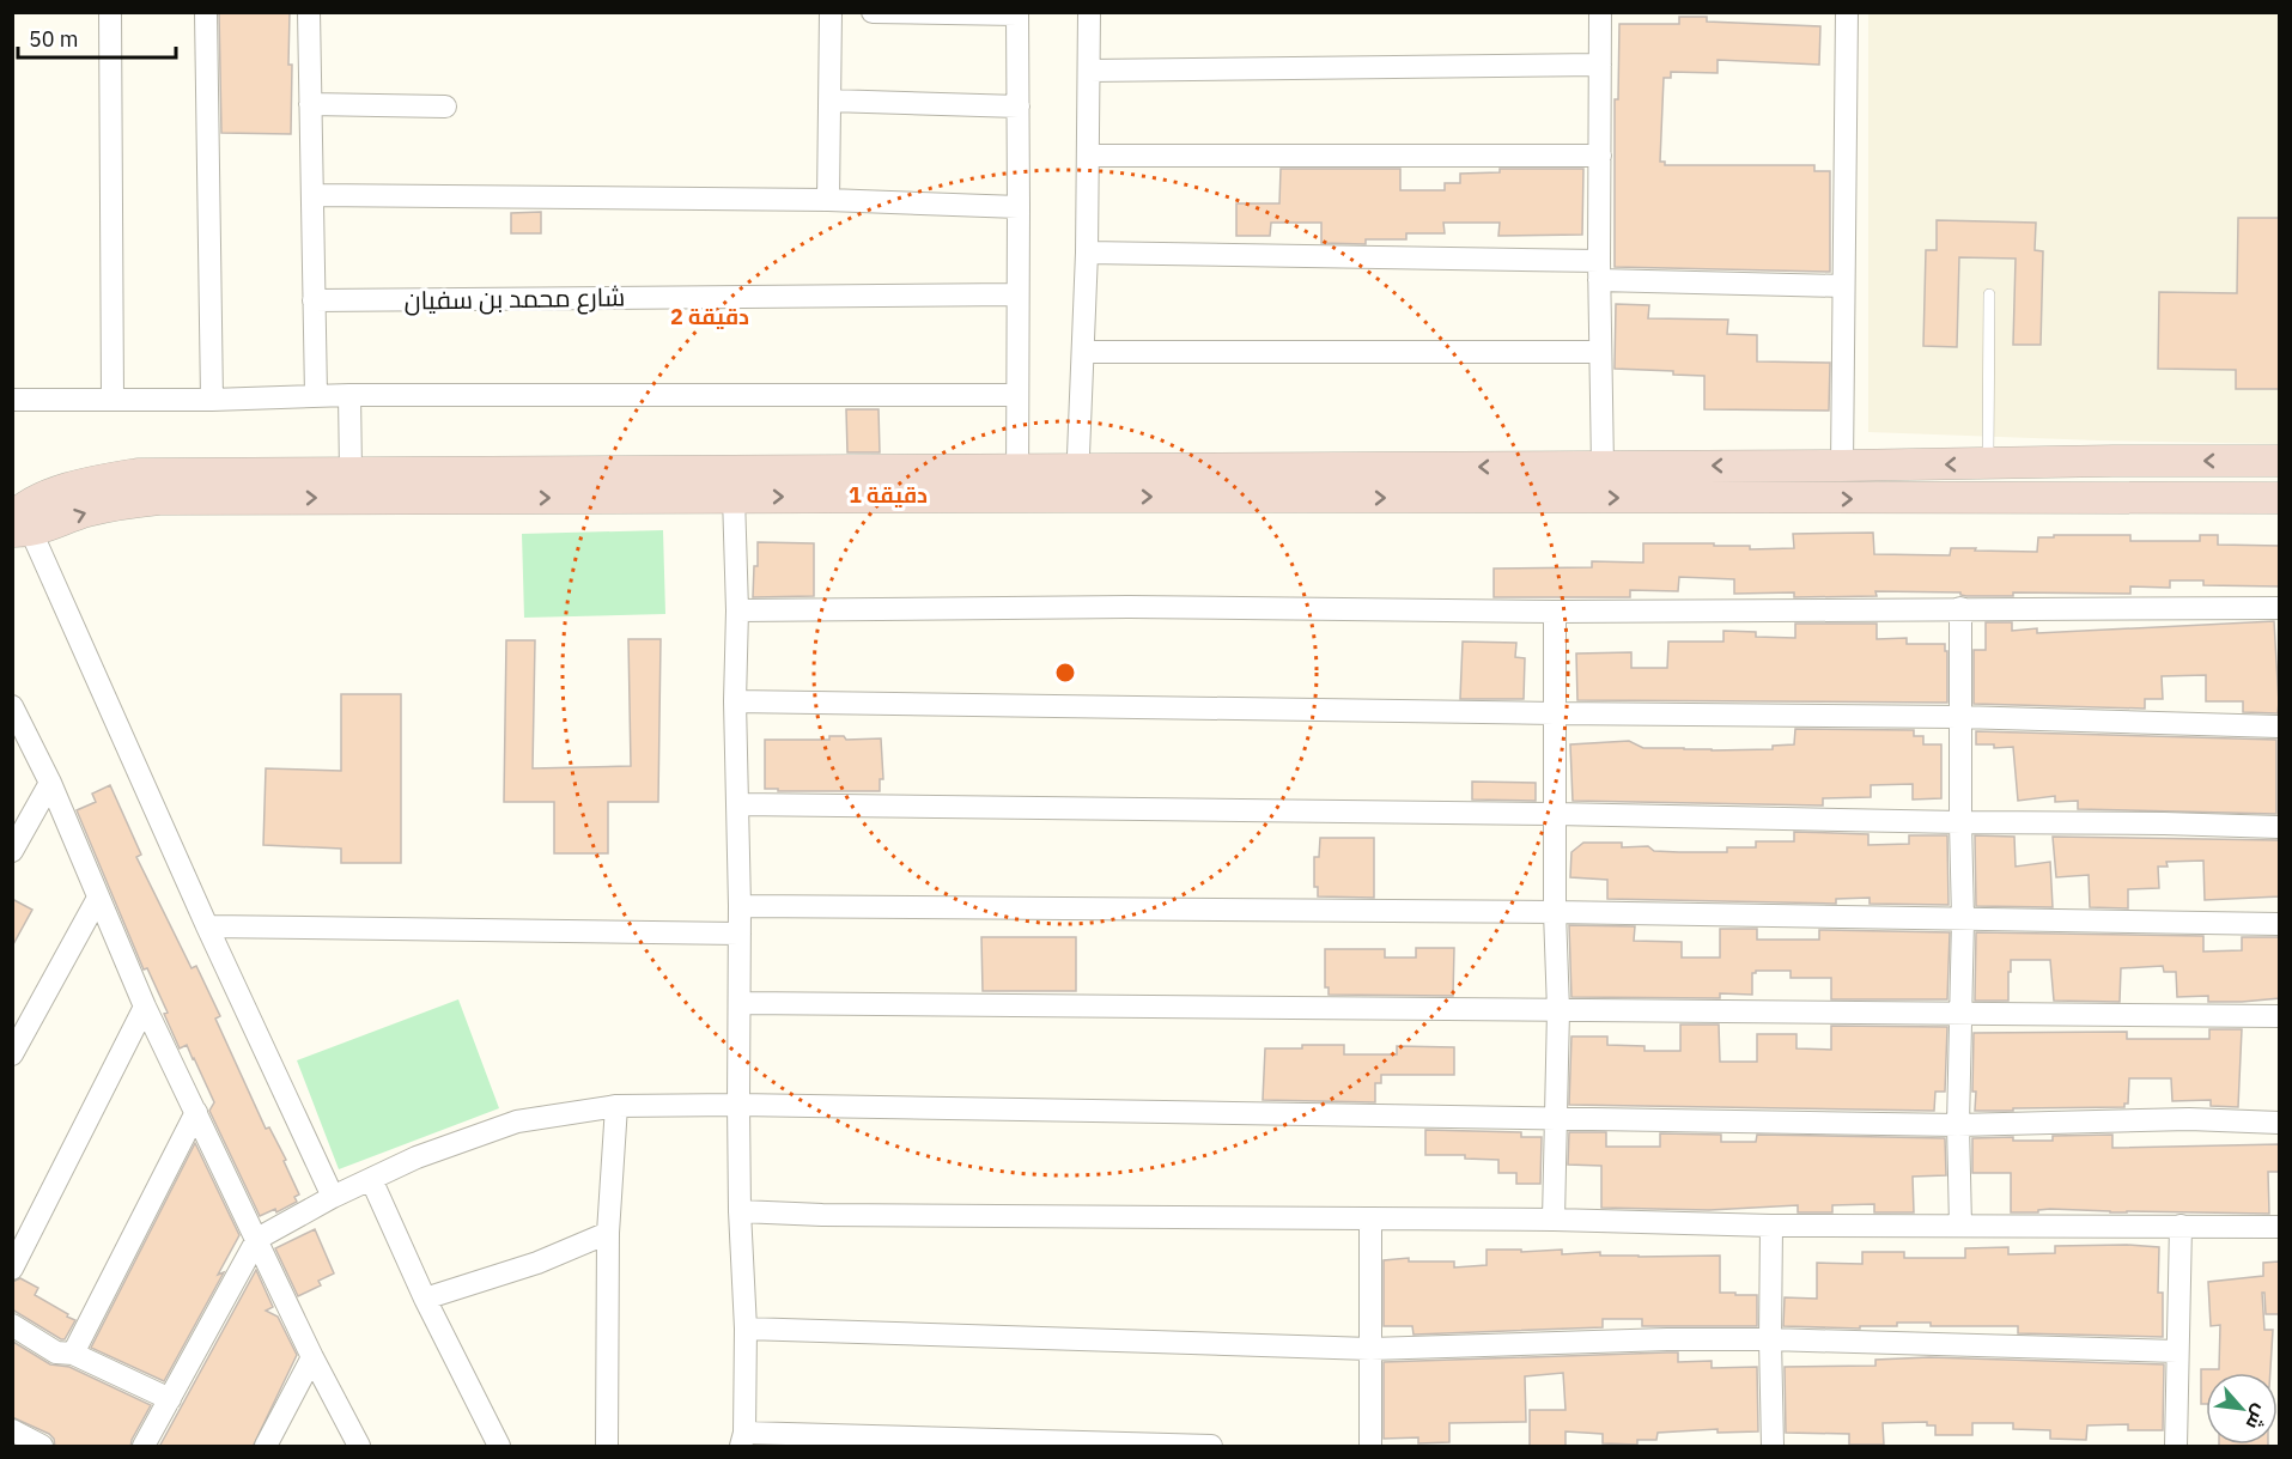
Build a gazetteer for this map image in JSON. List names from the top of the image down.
{
  "streets": {
    "street": ["شارع محمد بن سفيان"]
  },
  "scale_bar": "50 m",
  "north": "bottom right",
  "rings": ["2 دقيقة", "1 دقيقة"]
}
